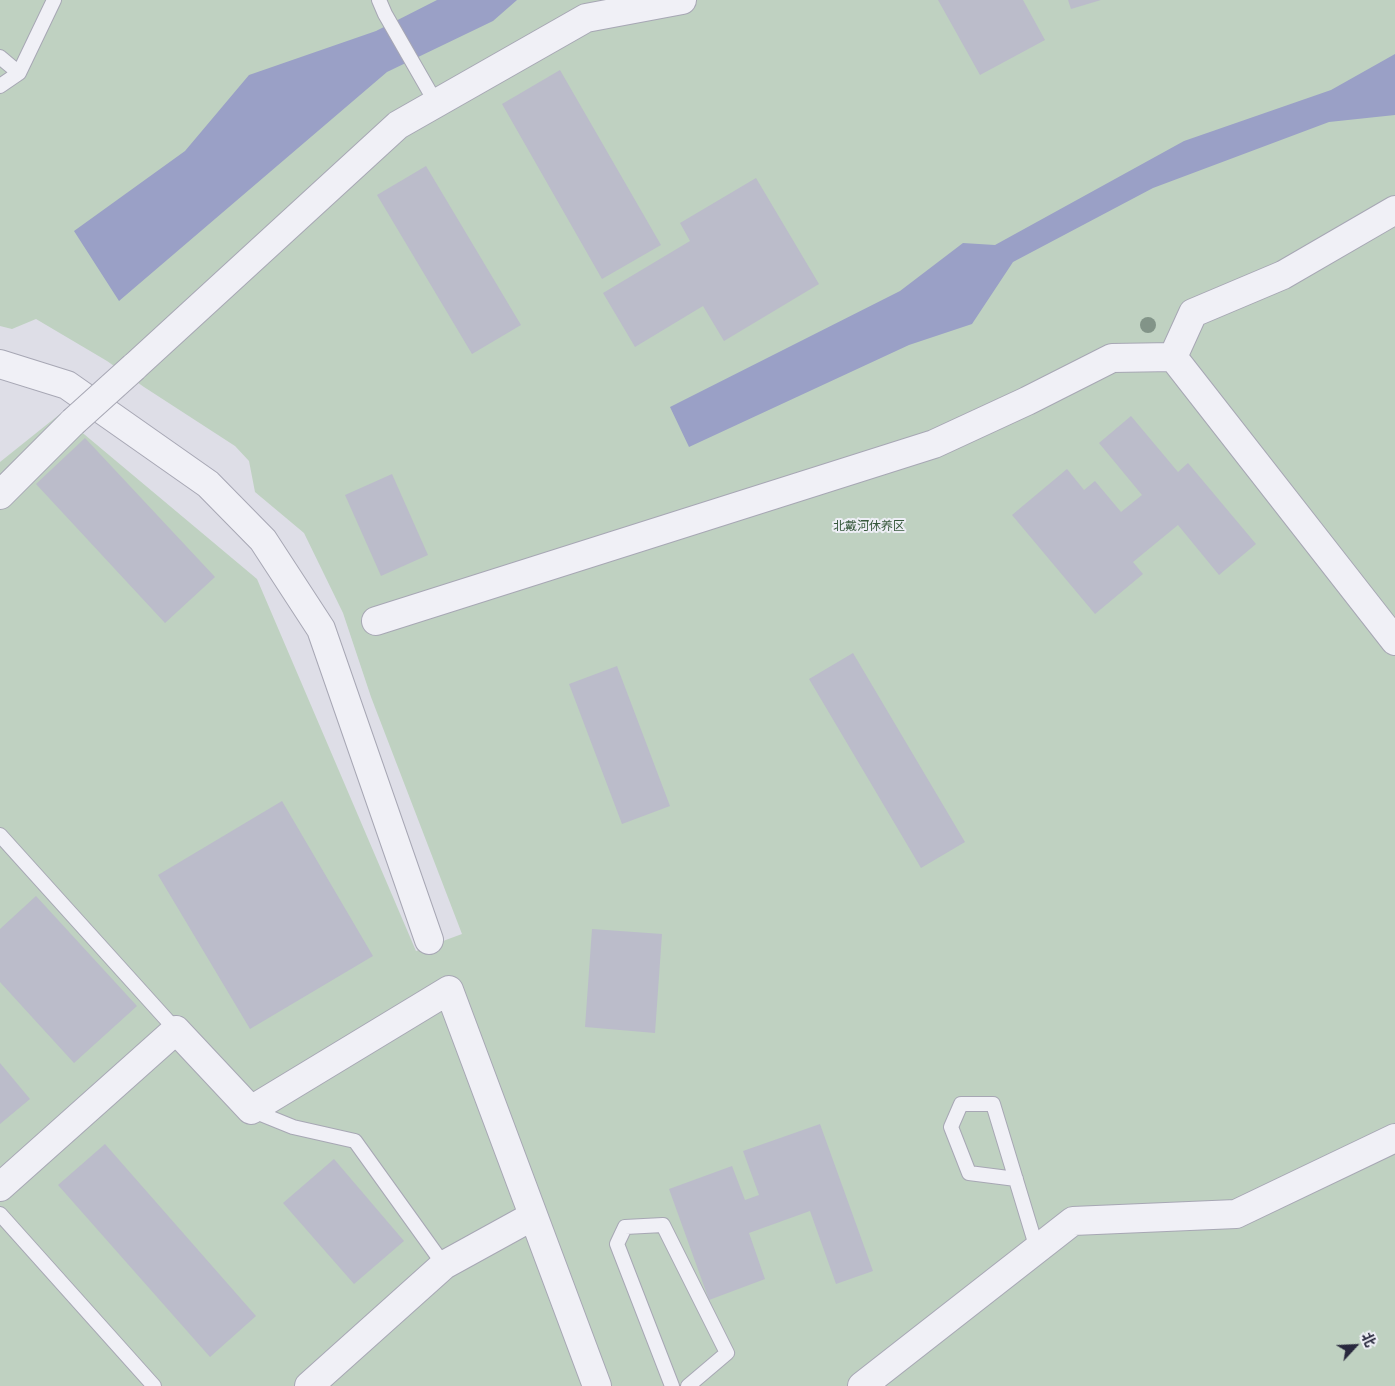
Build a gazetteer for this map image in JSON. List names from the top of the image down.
{
  "parks": ["北戴河休养区"],
  "north": "top right"
}
